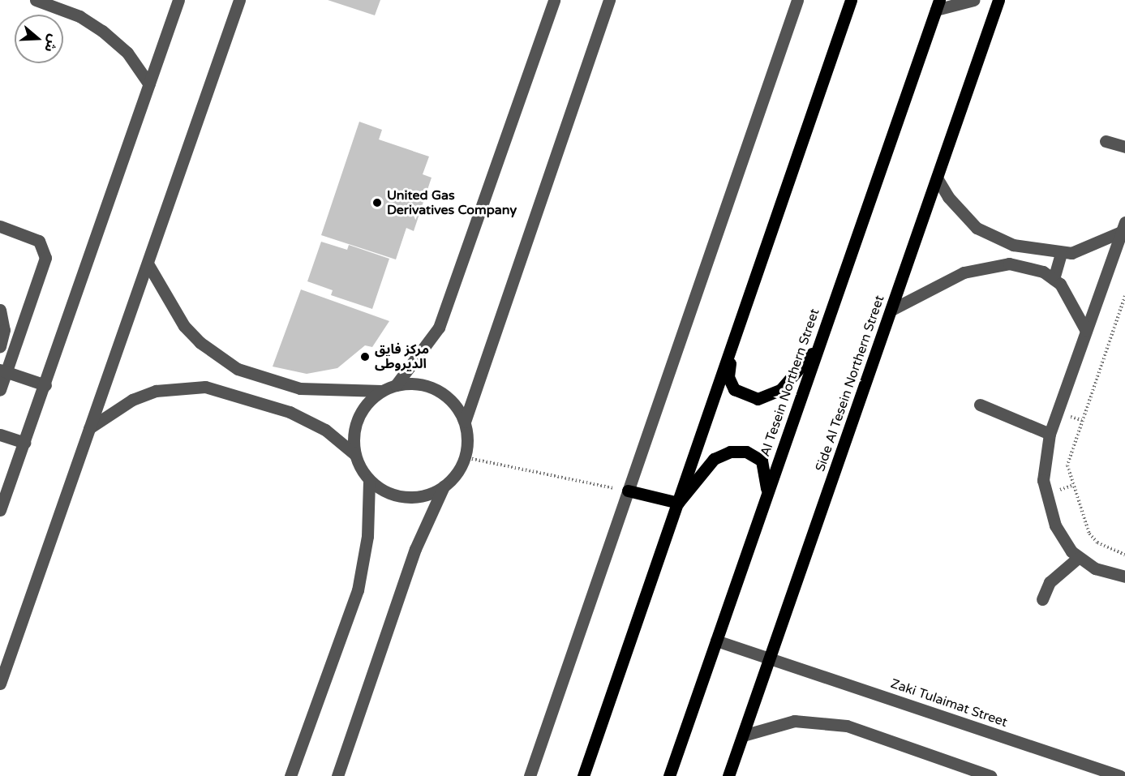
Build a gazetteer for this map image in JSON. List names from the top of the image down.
{
  "streets": {
    "main road": ["Al Tesein Northern Street", "Side Al Tesein Northern Street"],
    "street": ["Zaki Tulaimat Street"]
  },
  "crossings": [
    ["Al Tesein Northern Street", "Zaki Tulaimat Street"],
    ["Side Al Tesein Northern Street", "Zaki Tulaimat Street"]
  ],
  "places": ["United Gas Derivatives Company", "مركز فايق الديروطى"],
  "north": "right"
}
